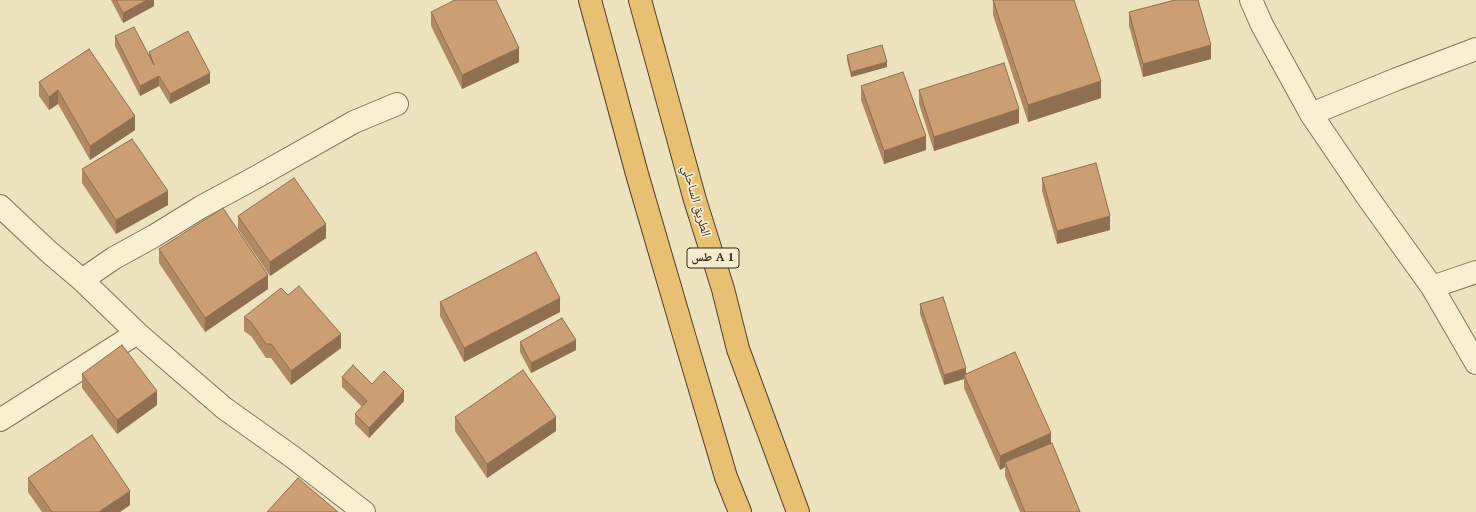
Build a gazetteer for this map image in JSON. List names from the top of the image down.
{
  "streets": {
    "highway": ["الطريق الساحلي", "طس A 1"]
  }
}
